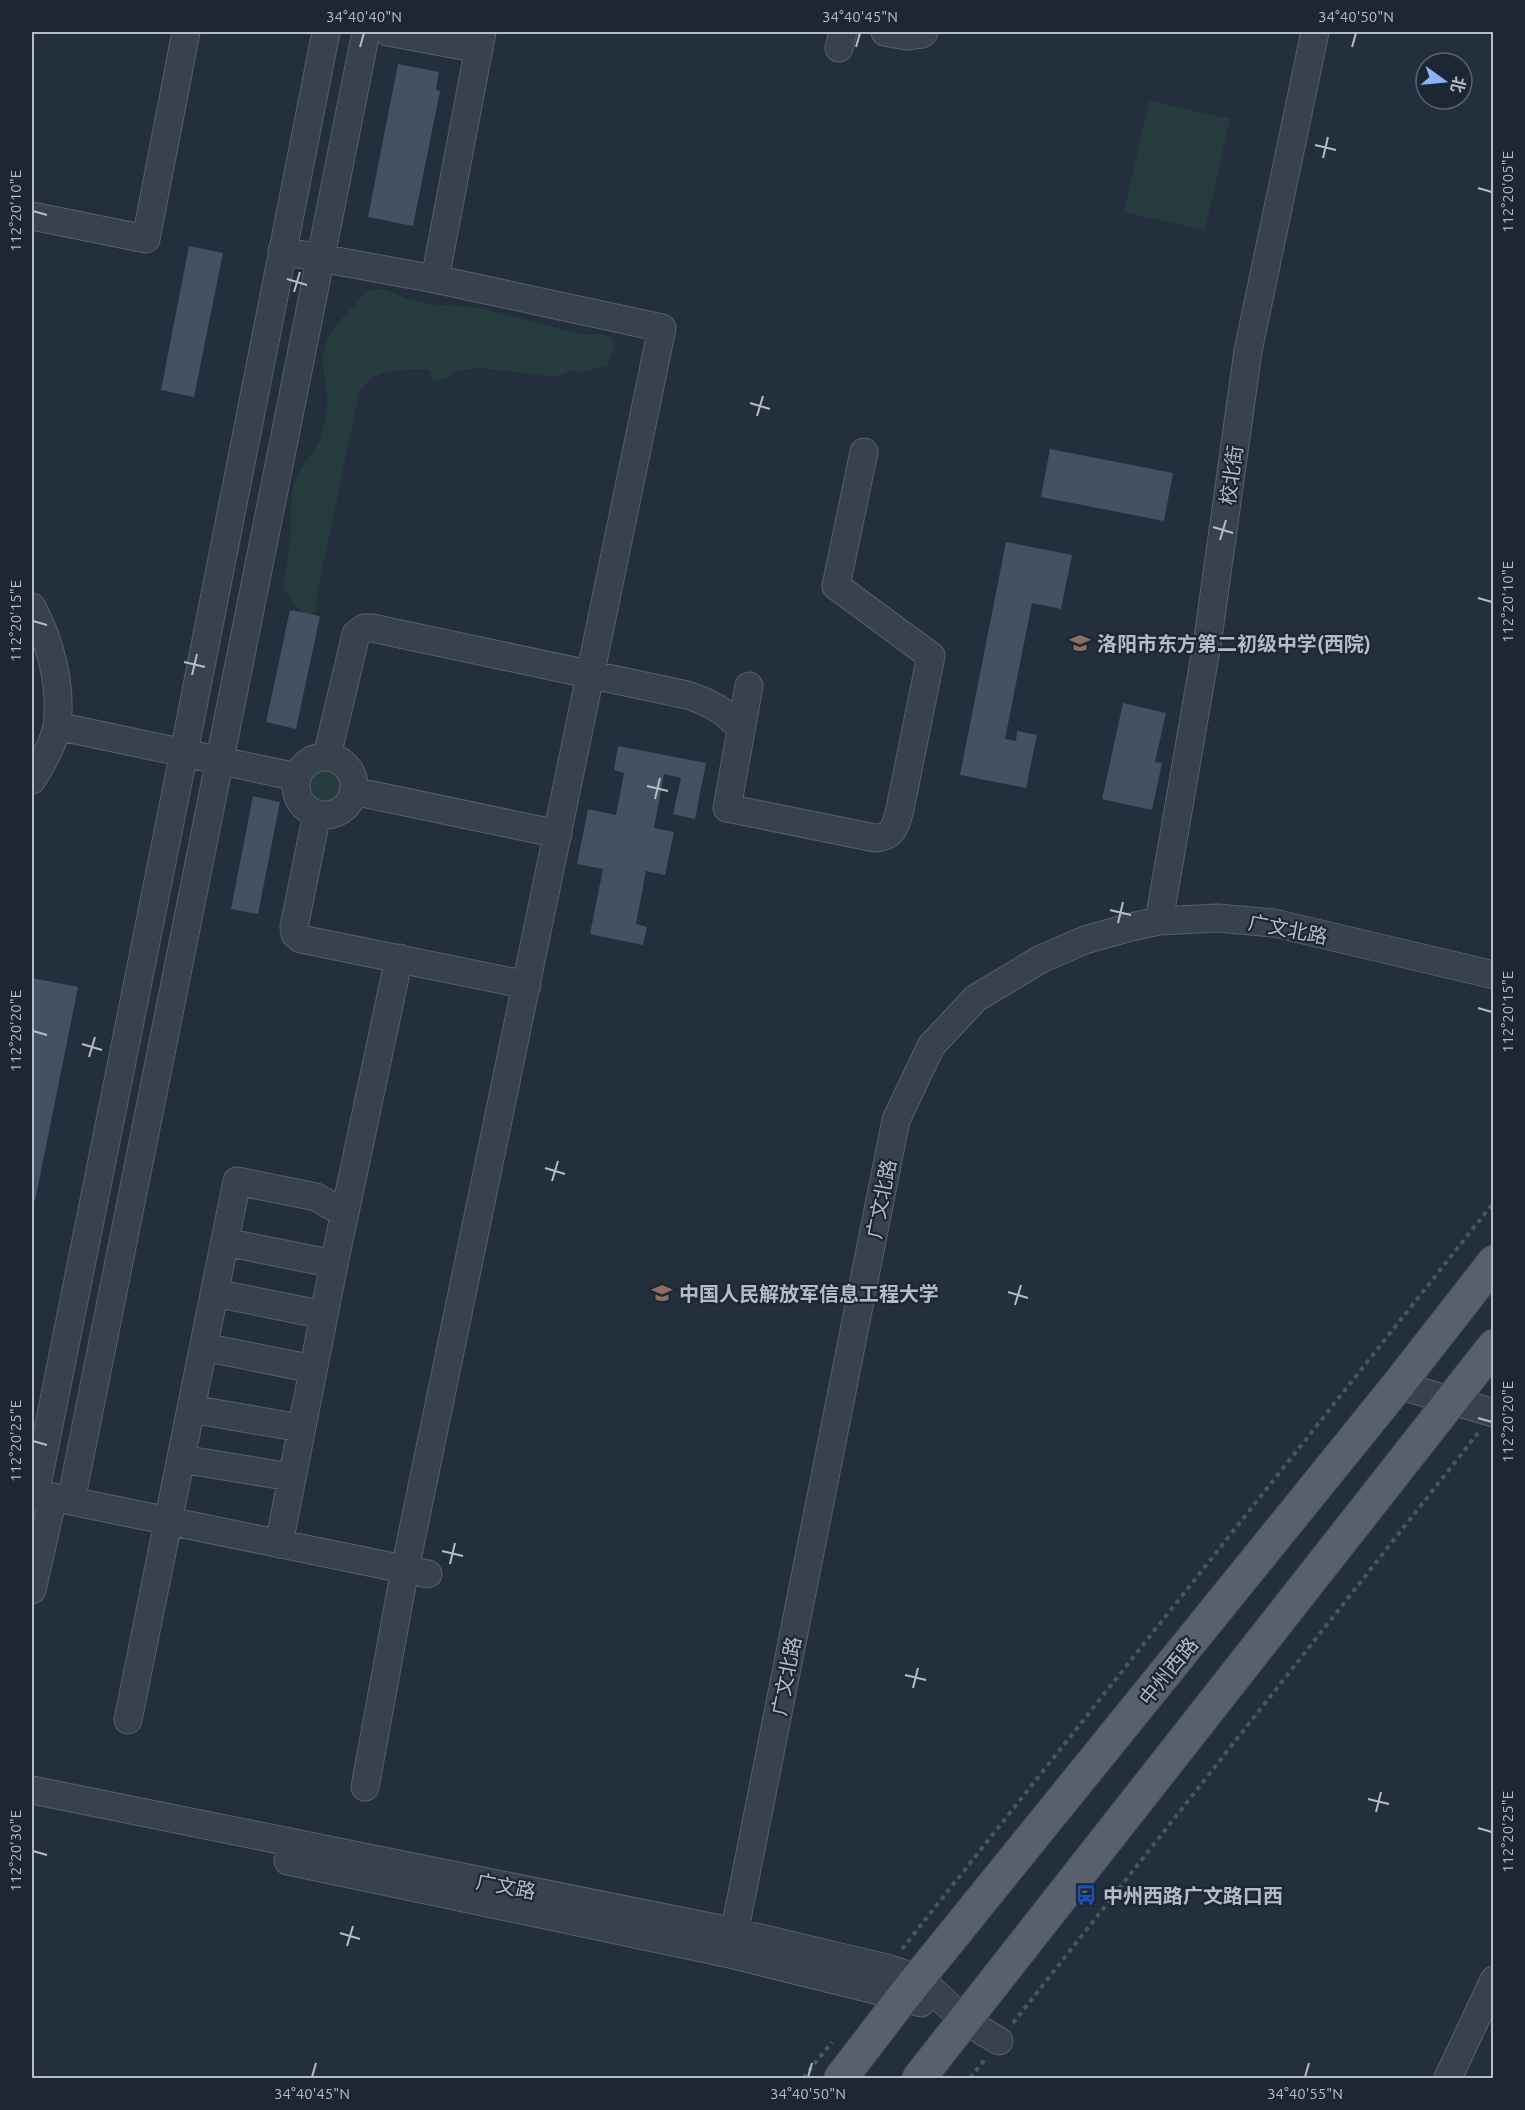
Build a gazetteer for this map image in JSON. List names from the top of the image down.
{
  "streets": {
    "main road": ["中州西路"],
    "street": ["校北街", "广文北路", "广文路"]
  },
  "crossings": [
    ["校北街", "广文北路"],
    ["广文北路", "广文路"],
    ["中州西路", "广文路"]
  ],
  "places": {
    "school or university": ["洛阳市东方第二初级中学(西院)", "中国人民解放军信息工程大学"],
    "bus stop": ["中州西路广文路口西"]
  },
  "north": "right",
  "coordinates": [
    "34°40'40\"N",
    "34°40'45\"N",
    "34°40'50\"N",
    "112°20'05\"E",
    "112°20'10\"E",
    "112°20'15\"E",
    "112°20'20\"E",
    "112°20'25\"E",
    "112°20'30\"E",
    "34°40'55\"N"
  ]
}
